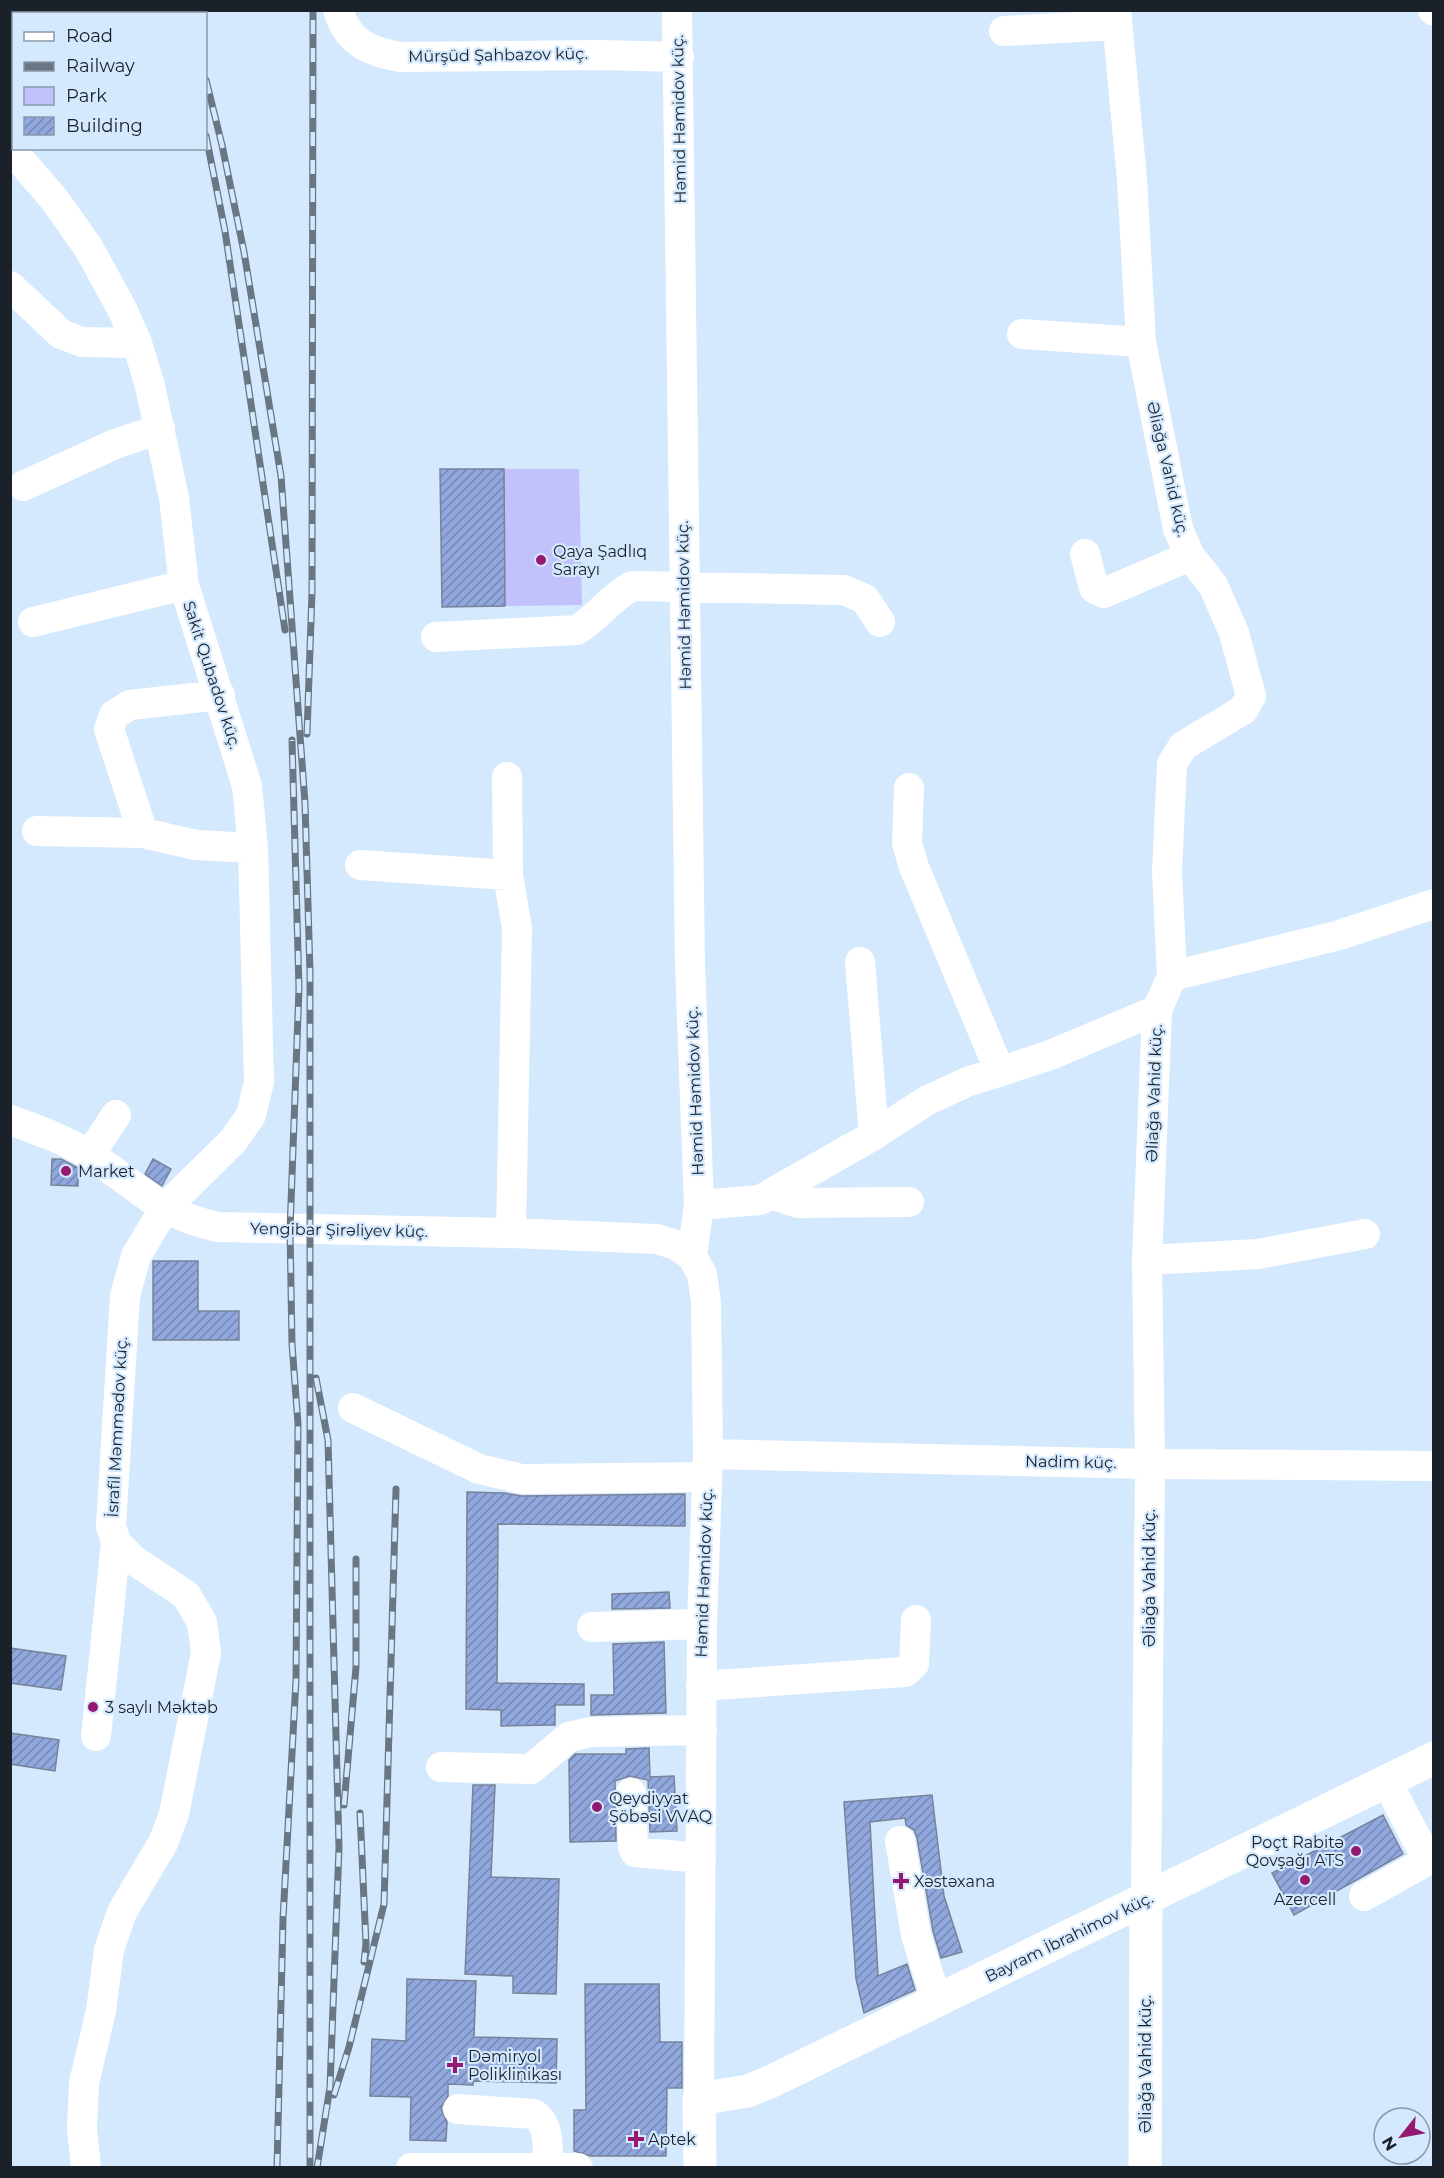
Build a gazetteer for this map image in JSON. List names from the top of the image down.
{
  "streets": {
    "main road": ["Həmid Həmidov küç.", "Əliağa Vahid küç.", "Bayram İbrahimov küç."],
    "street": [
      "Mürşüd Şahbazov küç.",
      "Sakit Qubadov küç.",
      "Yengibar Şirəliyev küç.",
      "İsrafil Məmmədov küç.",
      "Nadim küç."
    ]
  },
  "crossings": [
    ["Mürşüd Şahbazov küç.", "Həmid Həmidov küç."],
    ["Həmid Həmidov küç.", "Yengibar Şirəliyev küç."],
    ["Həmid Həmidov küç.", "Nadim küç."],
    ["Həmid Həmidov küç.", "Bayram İbrahimov küç."],
    ["Əliağa Vahid küç.", "Nadim küç."],
    ["Əliağa Vahid küç.", "Bayram İbrahimov küç."],
    ["Sakit Qubadov küç.", "Yengibar Şirəliyev küç."],
    ["Sakit Qubadov küç.", "İsrafil Məmmədov küç."],
    ["Yengibar Şirəliyev küç.", "İsrafil Məmmədov küç."]
  ],
  "places": {
    "other": [
      "Qaya Şadlıq Sarayı",
      "Market",
      "3 saylı Məktəb",
      "Qeydiyyat Şöbəsi VVAQ",
      "Poçt Rabitə Qovşağı ATS",
      "Azercell"
    ],
    "health": ["Xəstəxana", "Dəmiryol Poliklinikası", "Aptek"]
  },
  "legend": [
    "Road",
    "Railway",
    "Park",
    "Building"
  ],
  "north": "bottom left"
}
